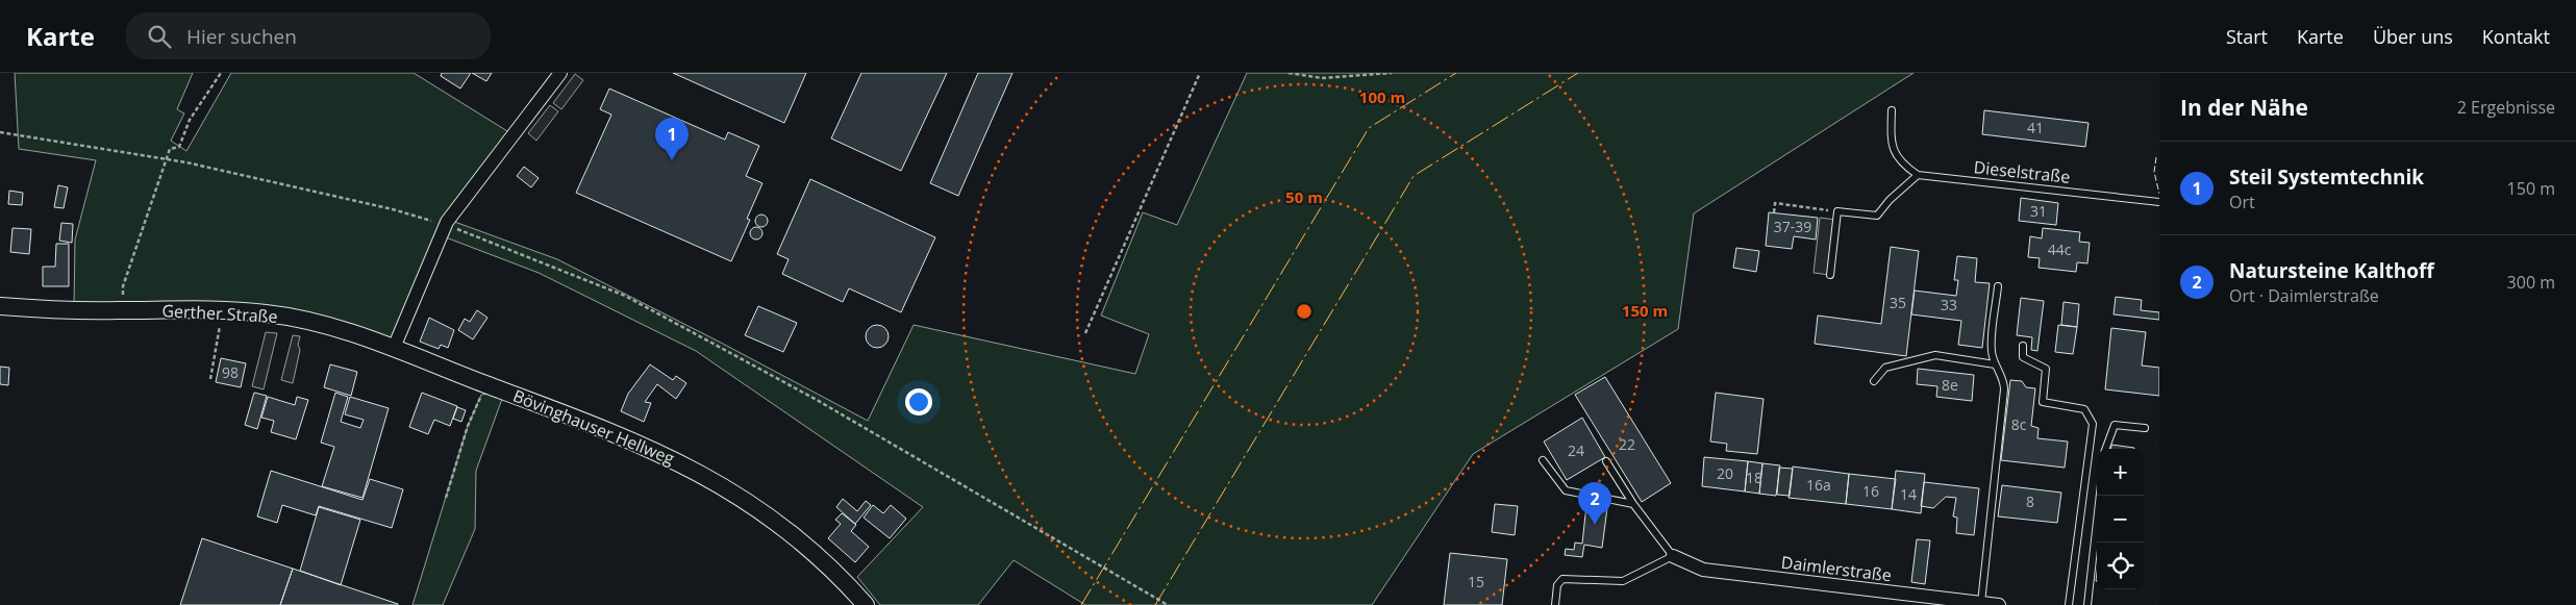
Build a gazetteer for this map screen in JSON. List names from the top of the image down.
{
  "streets": {
    "street": ["Gerther Straße", "Bövinghauser Hellweg", "Daimlerstraße"],
    "lane": ["Dieselstraße"]
  },
  "crossings": [
    ["Gerther Straße", "Bövinghauser Hellweg"]
  ],
  "house_numbers": [
    "41",
    "31",
    "37-39",
    "44c",
    "35",
    "33",
    "98",
    "8e",
    "8c",
    "22",
    "24",
    "20",
    "18",
    "16a",
    "16",
    "14",
    "8",
    "15"
  ],
  "page": {
    "header": "Karte",
    "search": "Hier suchen",
    "nav": [
      "Start",
      "Karte",
      "Über uns",
      "Kontakt"
    ],
    "heading": ["In der Nähe", "2 Ergebnisse"],
    "pins": ["1", "2"],
    "list": [
      {
        "mark": "1",
        "name": "Steil Systemtechnik",
        "note": "Ort",
        "value": "150 m"
      },
      {
        "mark": "2",
        "name": "Natursteine Kalthoff",
        "note": "Ort · Daimlerstraße",
        "value": "300 m"
      }
    ],
    "map_buttons": ["+", "−"]
  },
  "rings": ["100 m", "50 m", "150 m"]
}
